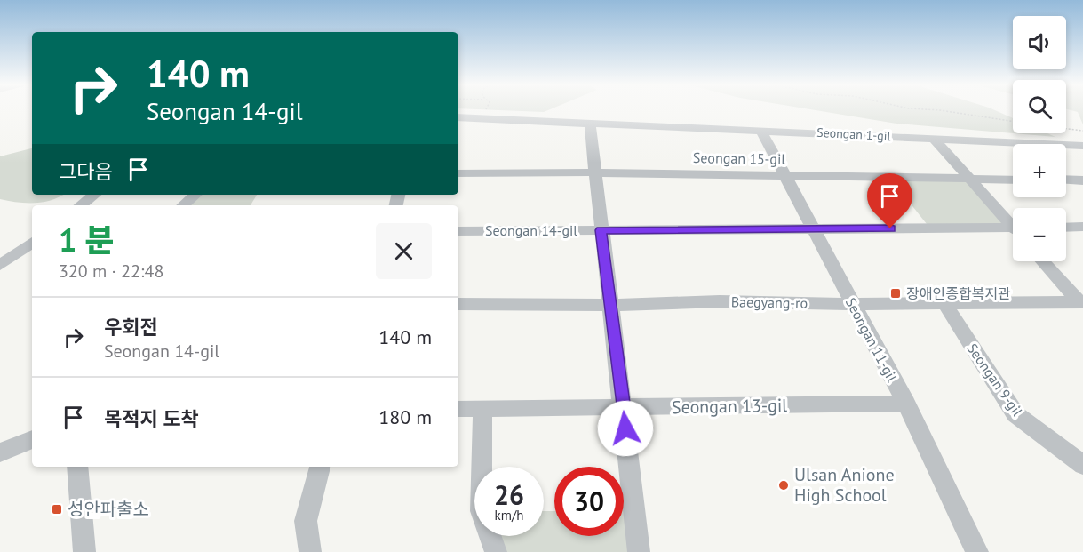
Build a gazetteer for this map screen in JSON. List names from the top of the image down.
{
  "streets": {
    "street": [
      "Seongan 1-gil",
      "Seongan 15-gil",
      "Seongan 14-gil",
      "Baegyang-ro",
      "Seongan 11-gil",
      "Seongan 9-gil",
      "Seongan 13-gil"
    ]
  },
  "crossings": [
    ["Seongan 1-gil", "Seongan 11-gil"],
    ["Seongan 15-gil", "Seongan 11-gil"],
    ["Seongan 14-gil", "Seongan 11-gil"],
    ["Baegyang-ro", "Seongan 11-gil"],
    ["Baegyang-ro", "Seongan 9-gil"],
    ["Seongan 11-gil", "Seongan 13-gil"]
  ],
  "places": {
    "transit": ["장애인종합복지관", "성안파출소"],
    "other": ["Ulsan Anione High School"]
  },
  "page": {
    "map_buttons": ["+", "−"],
    "turn": ["140 m", "Seongan 14-gil"],
    "then": "그다음",
    "heading": ["1 분", "320 m · 22:48"],
    "list": [
      {
        "name": "우회전",
        "note": "Seongan 14-gil",
        "value": "140 m"
      },
      {
        "name": "목적지 도착",
        "value": "180 m"
      }
    ],
    "speed": "26 km/h",
    "limit": "30"
  }
}
